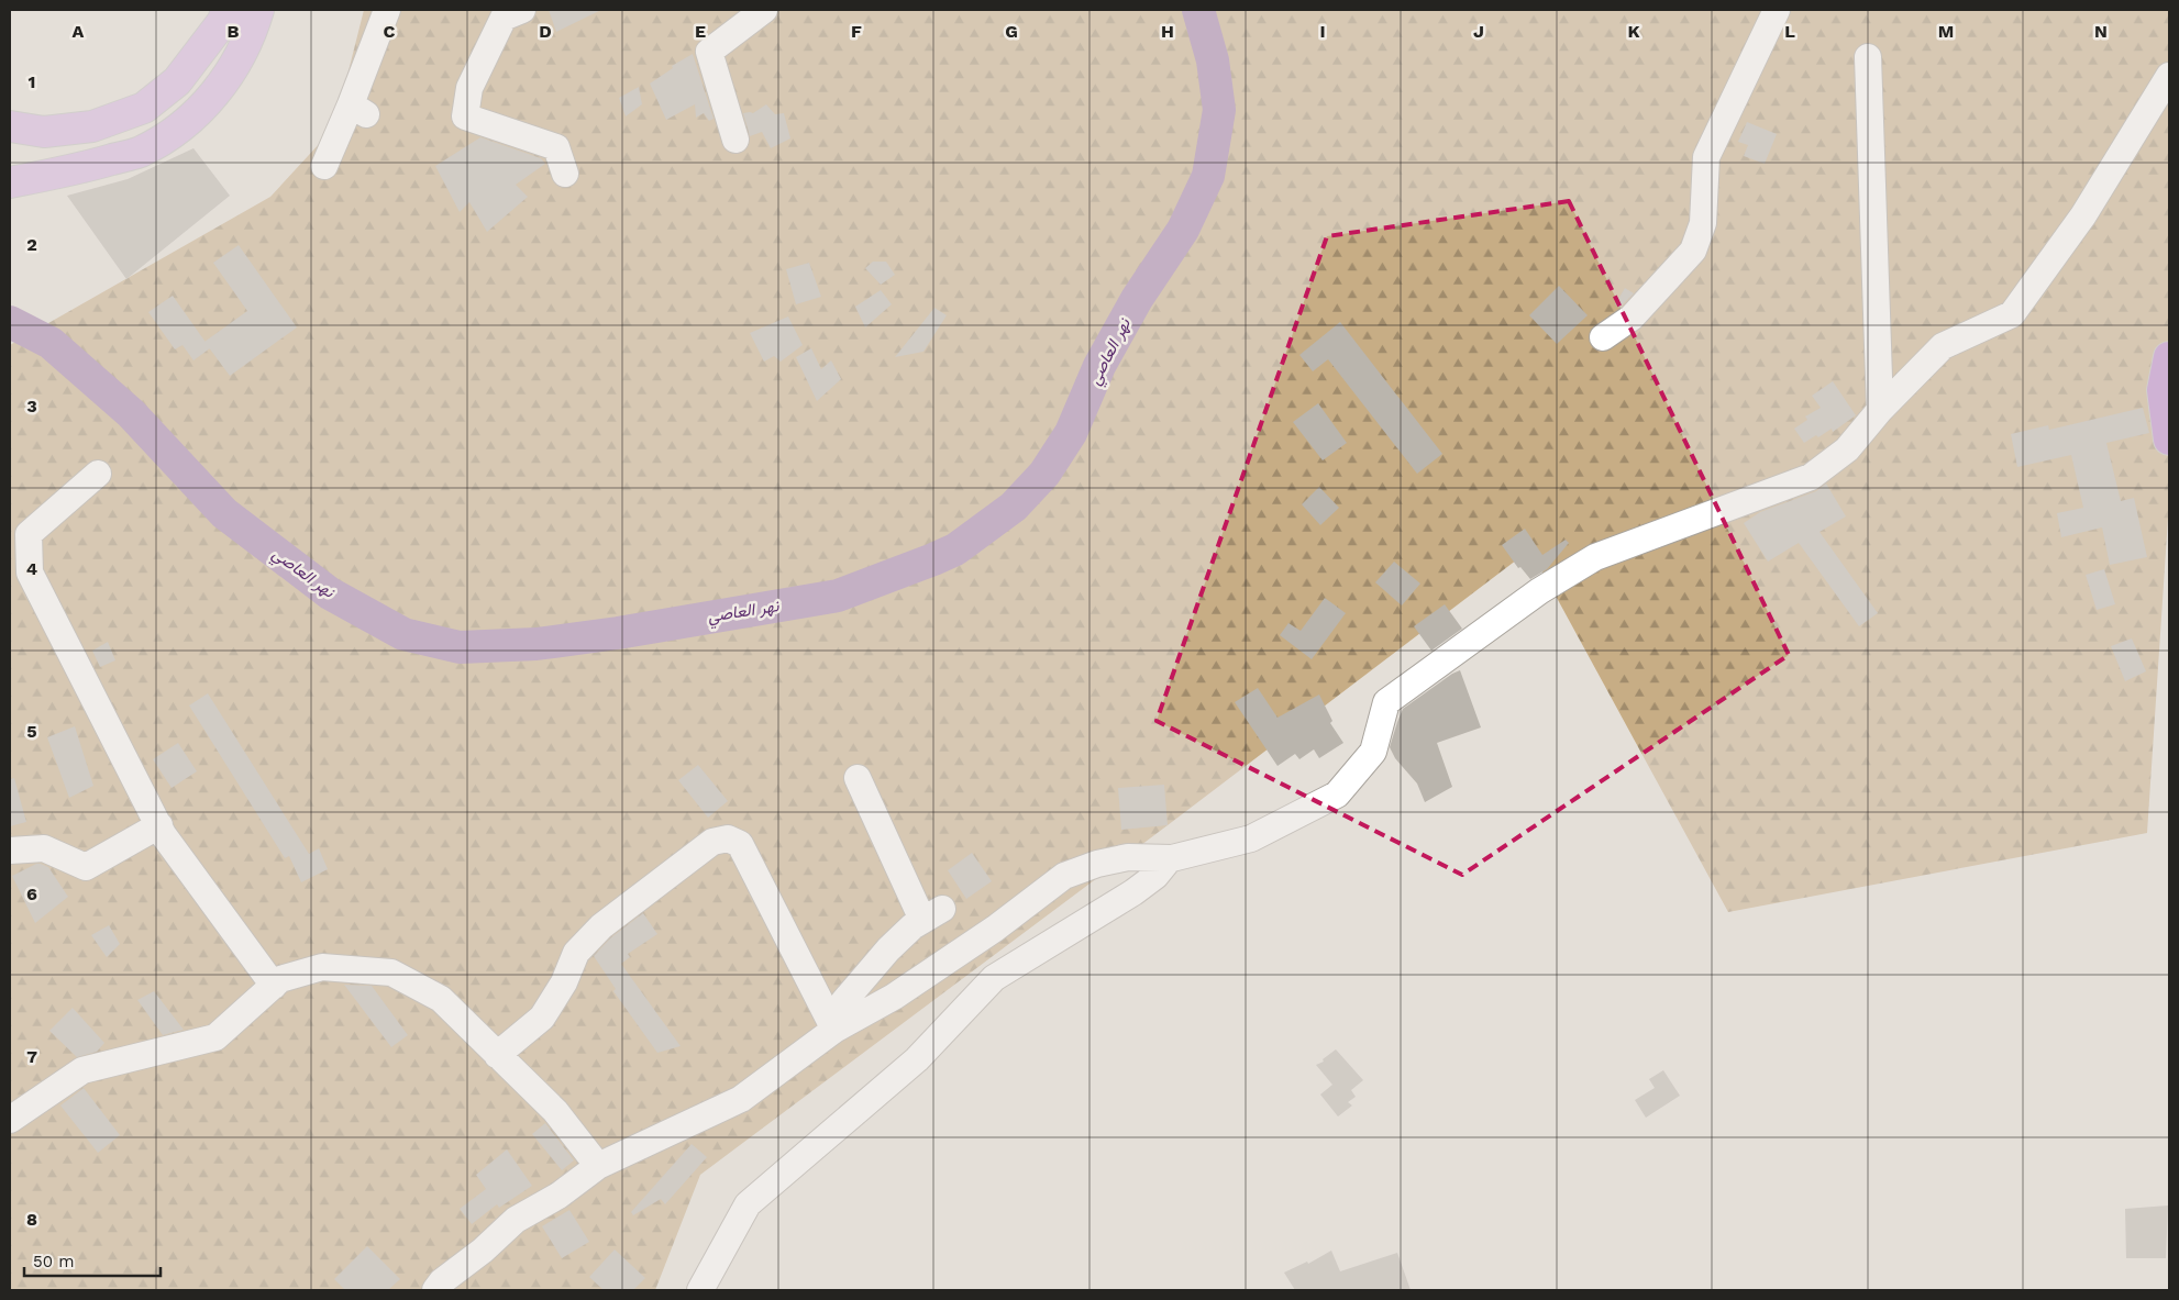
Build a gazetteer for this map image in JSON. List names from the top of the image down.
{
  "water": ["نهر العاصي"],
  "scale_bar": "50 m",
  "grid": {
    "columns": [
      "A",
      "B",
      "C",
      "D",
      "E",
      "F",
      "G",
      "H",
      "I",
      "J",
      "K",
      "L",
      "M",
      "N"
    ],
    "rows": [
      "1",
      "2",
      "3",
      "4",
      "5",
      "6",
      "7",
      "8"
    ]
  }
}
